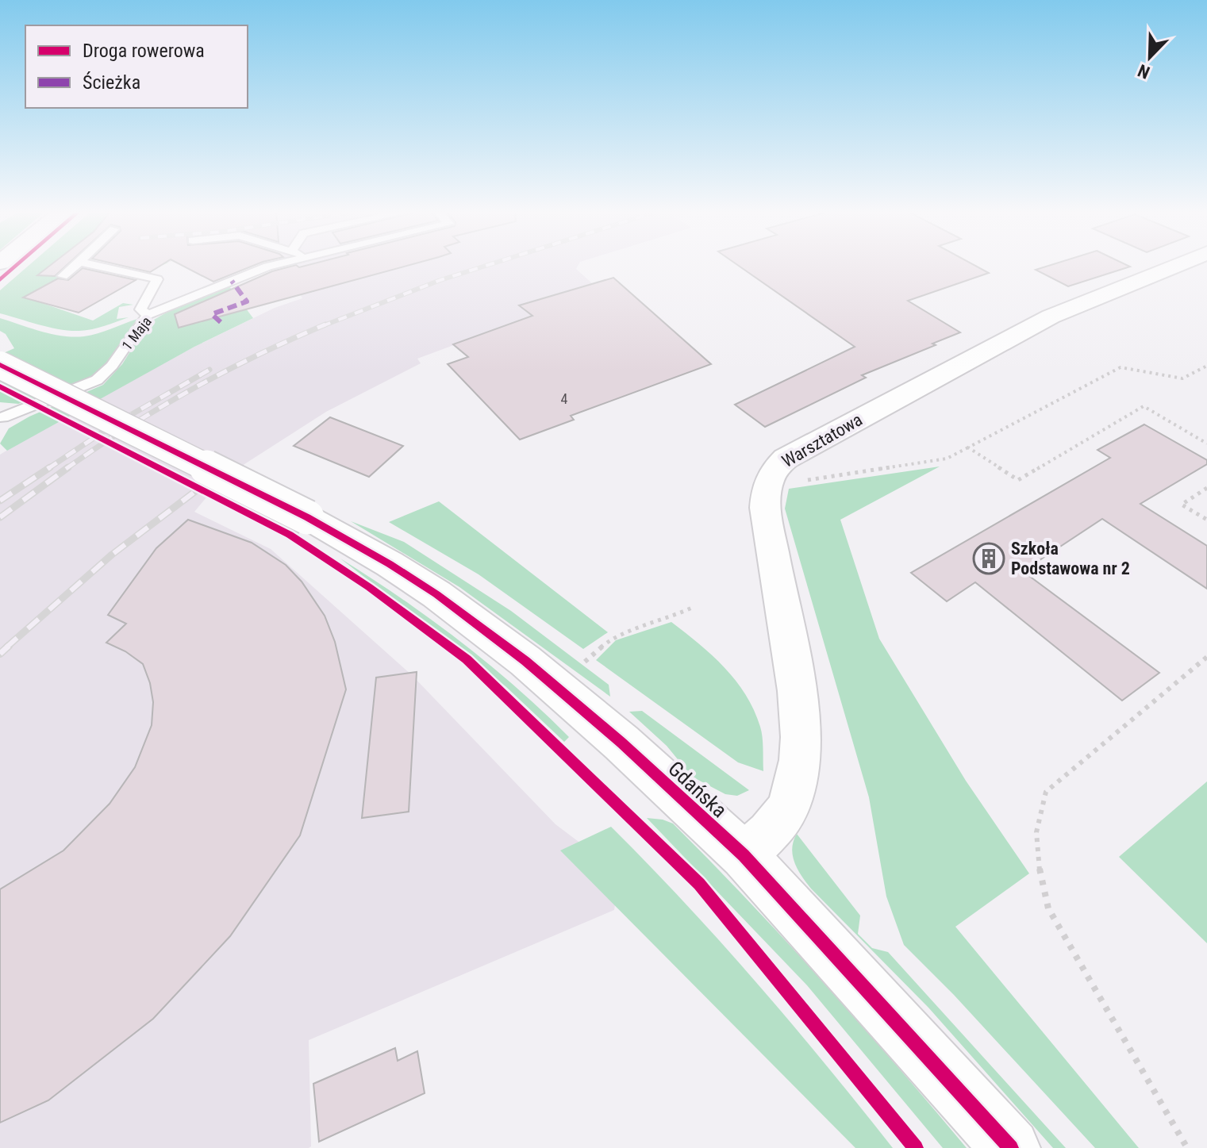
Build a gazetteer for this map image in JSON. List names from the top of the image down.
{
  "streets": {
    "street": ["Warsztatowa", "Gdańska"],
    "lane": ["1 Maja"]
  },
  "crossings": [
    ["Warsztatowa", "Gdańska"]
  ],
  "places": {
    "building": ["Szkoła Podstawowa nr 2"]
  },
  "house_numbers": ["4"],
  "legend": ["Droga rowerowa", "Ścieżka"],
  "north": "bottom left"
}
